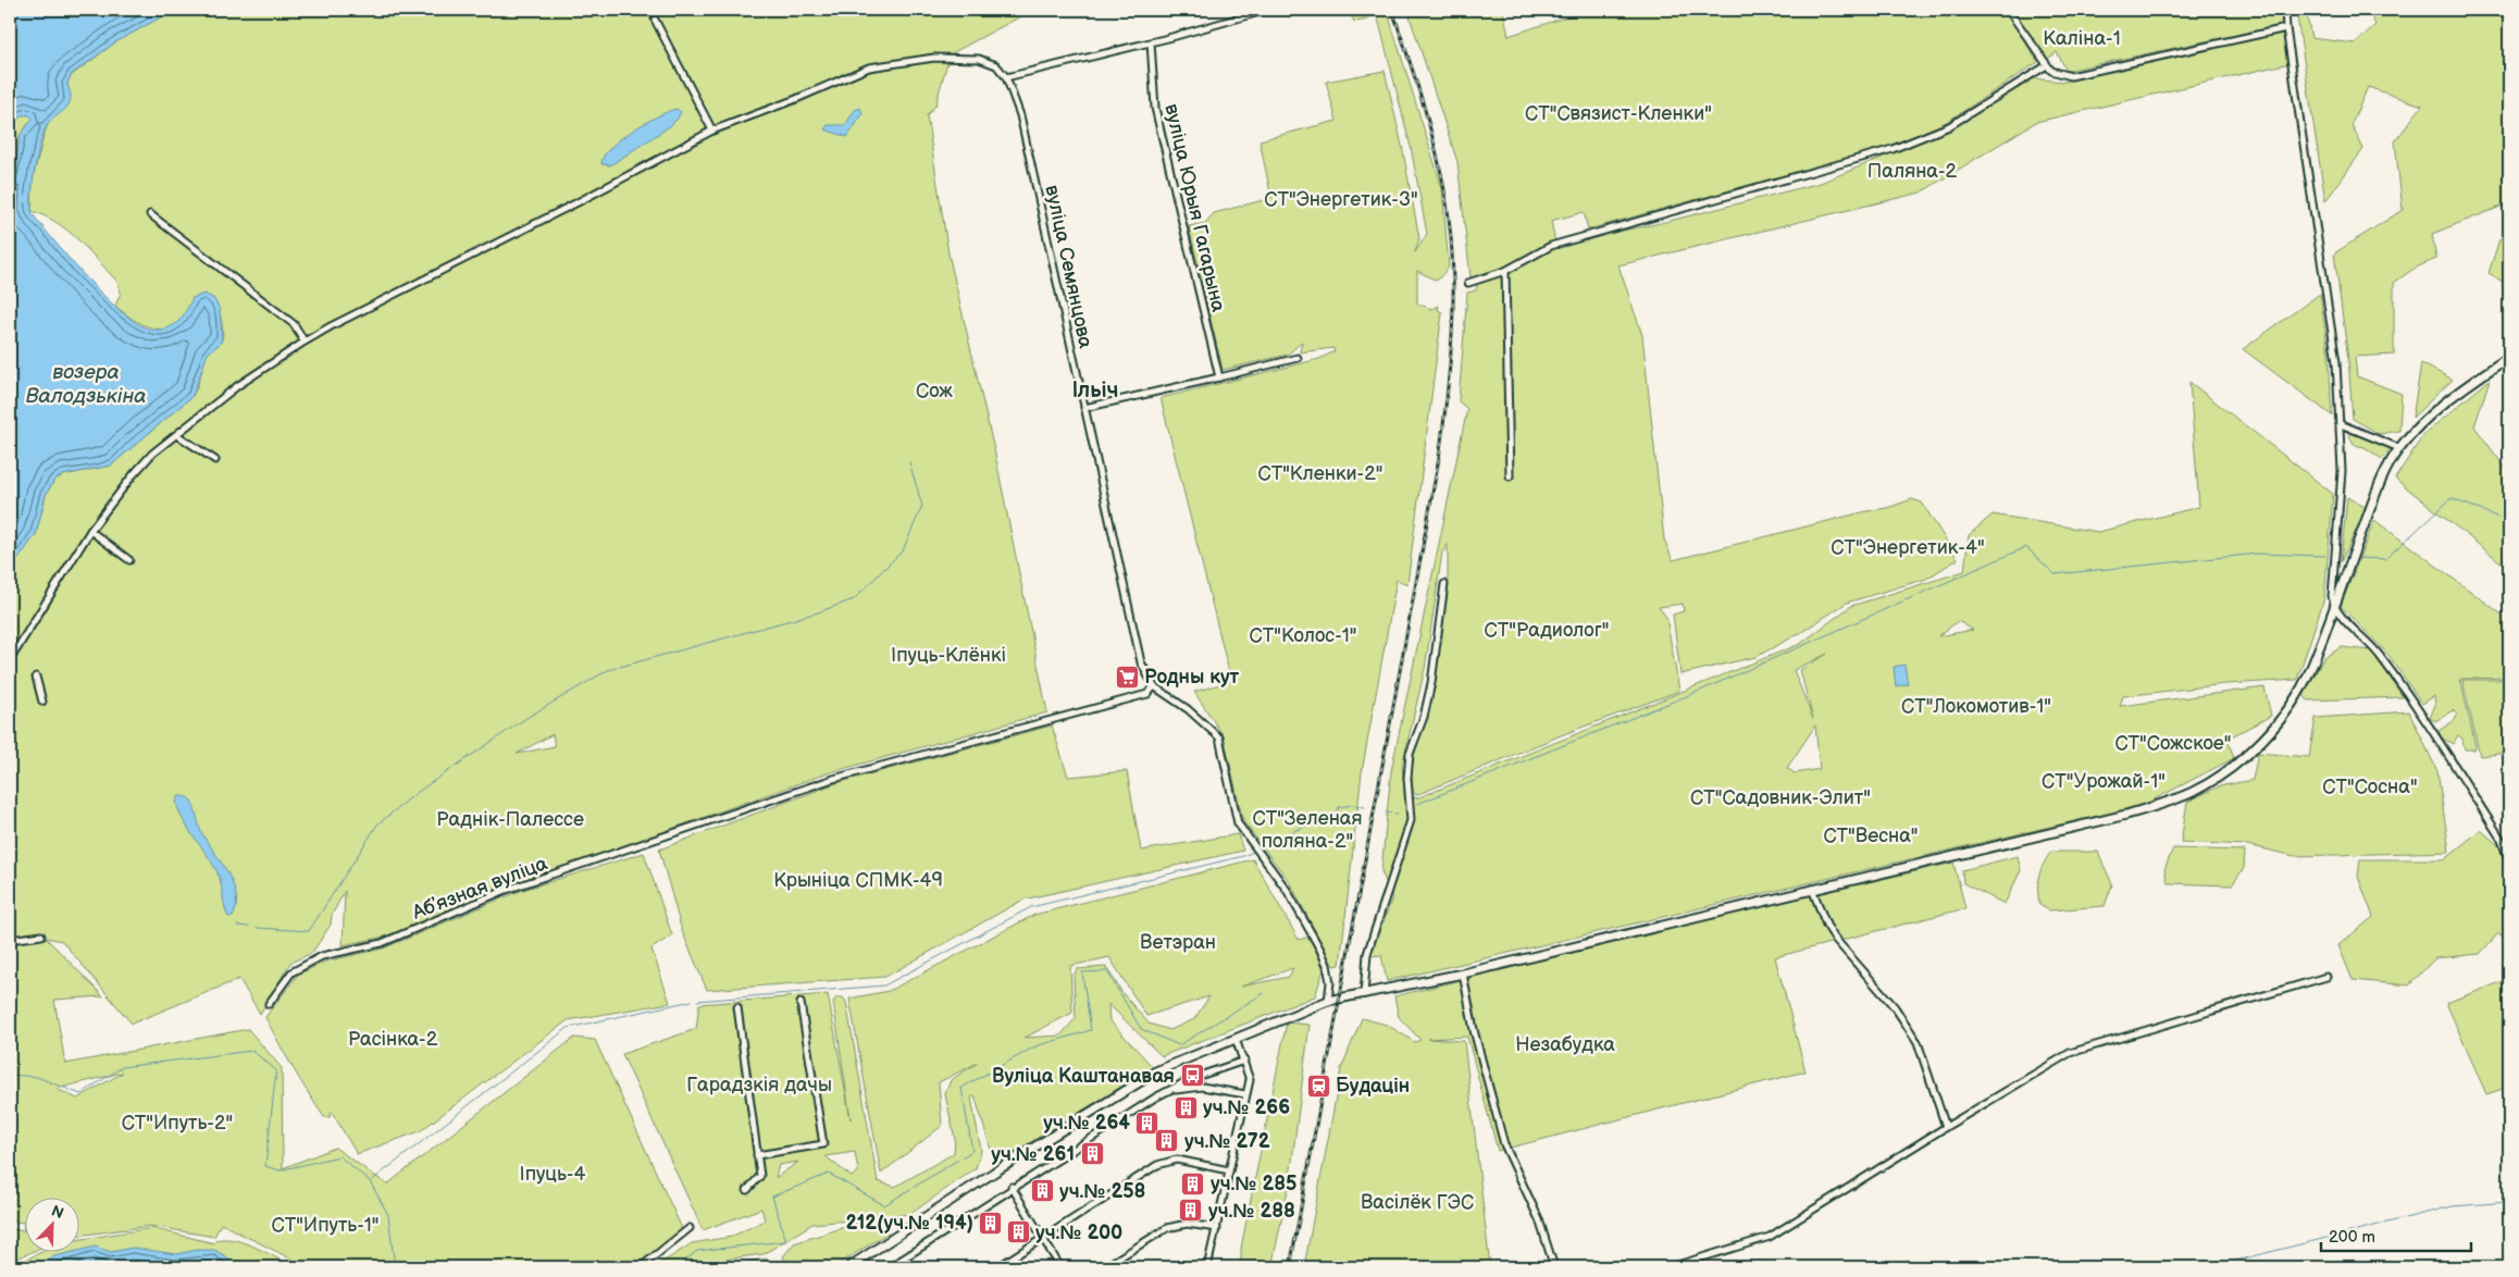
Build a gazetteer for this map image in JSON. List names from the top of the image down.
{
  "streets": {
    "street": ["вуліца Юрыя Гагарына", "вуліца Семянцова", "Абʼязная вуліца"]
  },
  "crossings": [
    ["вуліца Семянцова", "Абʼязная вуліца"]
  ],
  "districts": ["Ільіч"],
  "water": ["возера Валодзькіна"],
  "parks": [
    "Каліна-1",
    "СТ\"Связист-Кленки\"",
    "Паляна-2",
    "СТ\"Энергетик-3\"",
    "Сож",
    "СТ\"Кленки-2\"",
    "СТ\"Энергетик-4\"",
    "СТ\"Радиолог\"",
    "СТ\"Колос-1\"",
    "Іпуць-Клёнкі",
    "СТ\"Локомотив-1\"",
    "СТ\"Сожское\"",
    "СТ\"Урожай-1\"",
    "СТ\"Сосна\"",
    "СТ\"Садовник-Элит\"",
    "СТ\"Зеленая поляна-2\"",
    "Раднік-Палессе",
    "СТ\"Весна\"",
    "Крыніца СПМК-49",
    "Ветэран",
    "Расінка-2",
    "Незабудка",
    "Гарадзкія дачы",
    "СТ\"Ипуть-2\"",
    "Іпуць-4",
    "Васілёк ГЭС",
    "СТ\"Ипуть-1\""
  ],
  "places": {
    "supermarket": ["Родны кут"],
    "bus stop": ["Вуліца Каштанавая"],
    "station": ["Будацін"],
    "building": [
      "уч.№ 266",
      "уч.№ 264",
      "уч.№ 272",
      "уч.№ 261",
      "уч.№ 285",
      "уч.№ 258",
      "уч.№ 288",
      "212(уч.№ 194)",
      "уч.№ 200"
    ]
  },
  "scale_bar": "200 m",
  "north": "top right"
}
